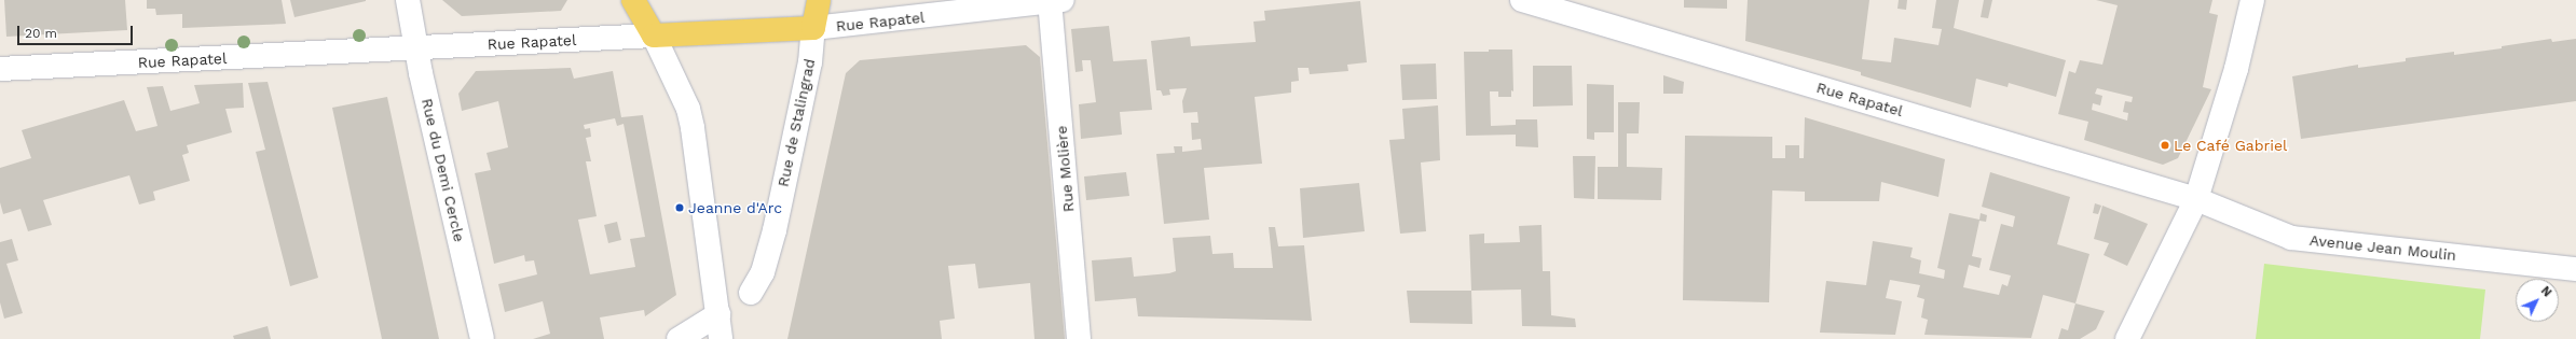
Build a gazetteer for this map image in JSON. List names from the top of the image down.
{
  "streets": {
    "main road": ["Rue Rapatel", "Rue de Stalingrad"],
    "street": ["Rue Molière", "Rue du Demi Cercle", "Avenue Jean Moulin"]
  },
  "crossings": [
    ["Rue Rapatel", "Rue de Stalingrad"],
    ["Rue Rapatel", "Rue Molière"],
    ["Rue Rapatel", "Rue du Demi Cercle"],
    ["Rue Rapatel", "Avenue Jean Moulin"]
  ],
  "places": ["Le Café Gabriel", "Jeanne d'Arc"],
  "scale_bar": "20 m",
  "north": "top right"
}
